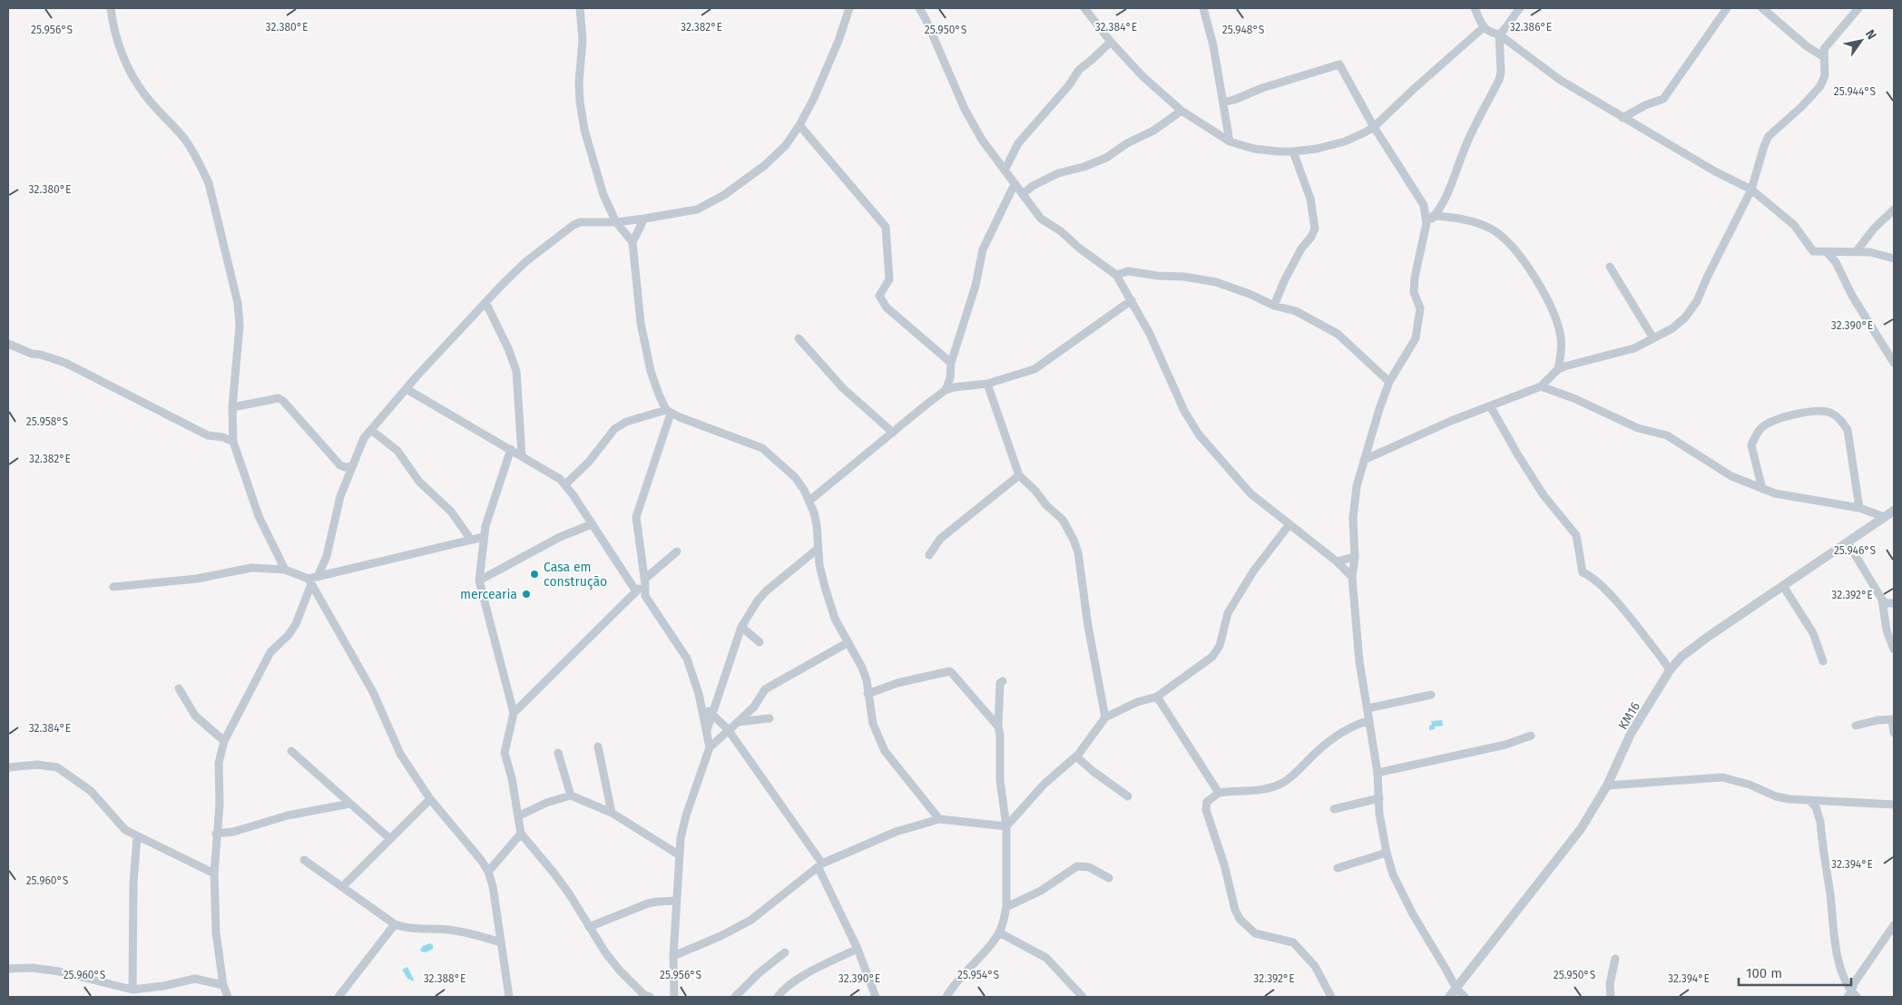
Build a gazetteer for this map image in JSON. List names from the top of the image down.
{
  "streets": {
    "street": ["KM16"]
  },
  "places": ["Casa em construção", "mercearia"],
  "scale_bar": "100 m",
  "north": "top right",
  "coordinates": [
    "32.380°E",
    "32.384°E",
    "32.386°E",
    "32.382°E",
    "25.956°S",
    "25.950°S",
    "25.948°S",
    "25.944°S",
    "32.390°E",
    "25.958°S",
    "25.946°S",
    "32.392°E",
    "32.394°E",
    "25.960°S",
    "25.954°S",
    "32.388°E"
  ]
}
